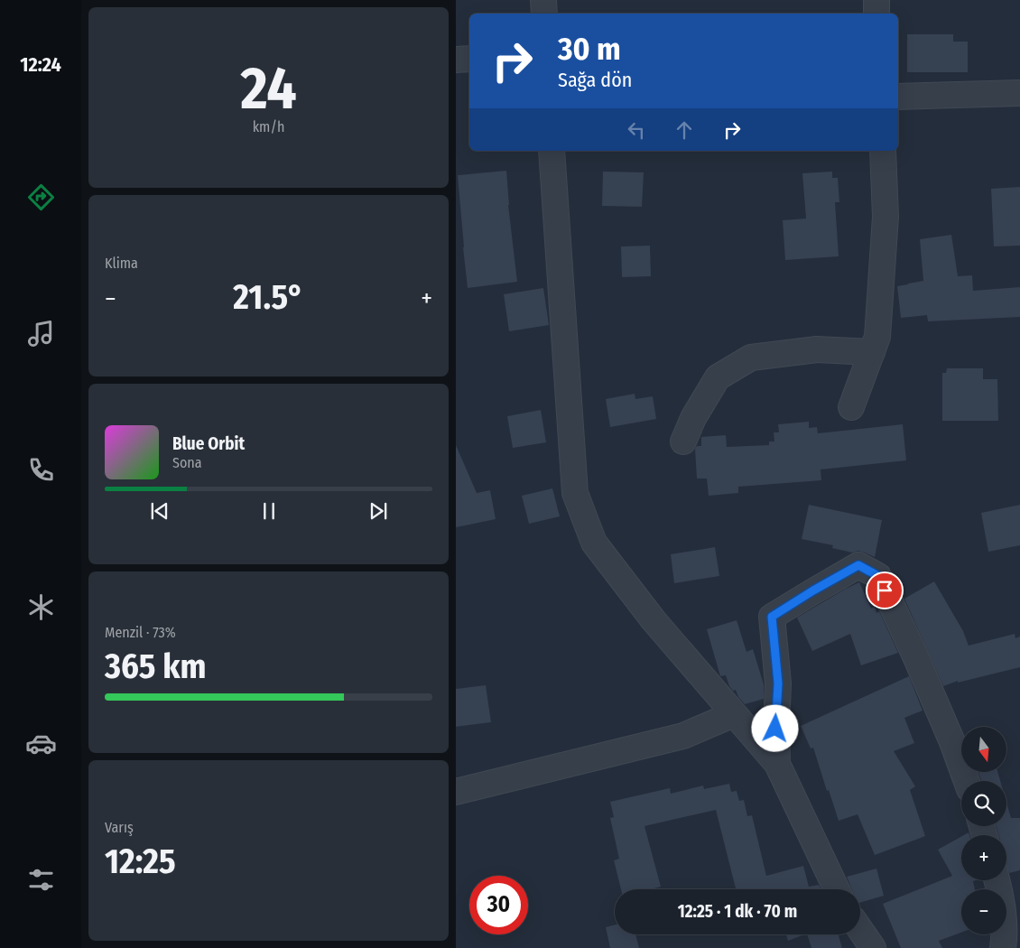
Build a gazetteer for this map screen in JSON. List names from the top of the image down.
{
  "north": "bottom",
  "page": {
    "tabs": "12:24",
    "tile": [
      ["24", "km/h"],
      "Klima",
      ["Menzil · 73%", "365 km"],
      ["Varış", "12:25"]
    ],
    "turn": ["30 m", "Sağa dön"],
    "heat": ["−", "21.5°", "+"],
    "song": ["Blue Orbit", "Sona"],
    "map_buttons": ["+", "−"],
    "limit": "30",
    "trip": "12:25 · 1 dk · 70 m"
  }
}
